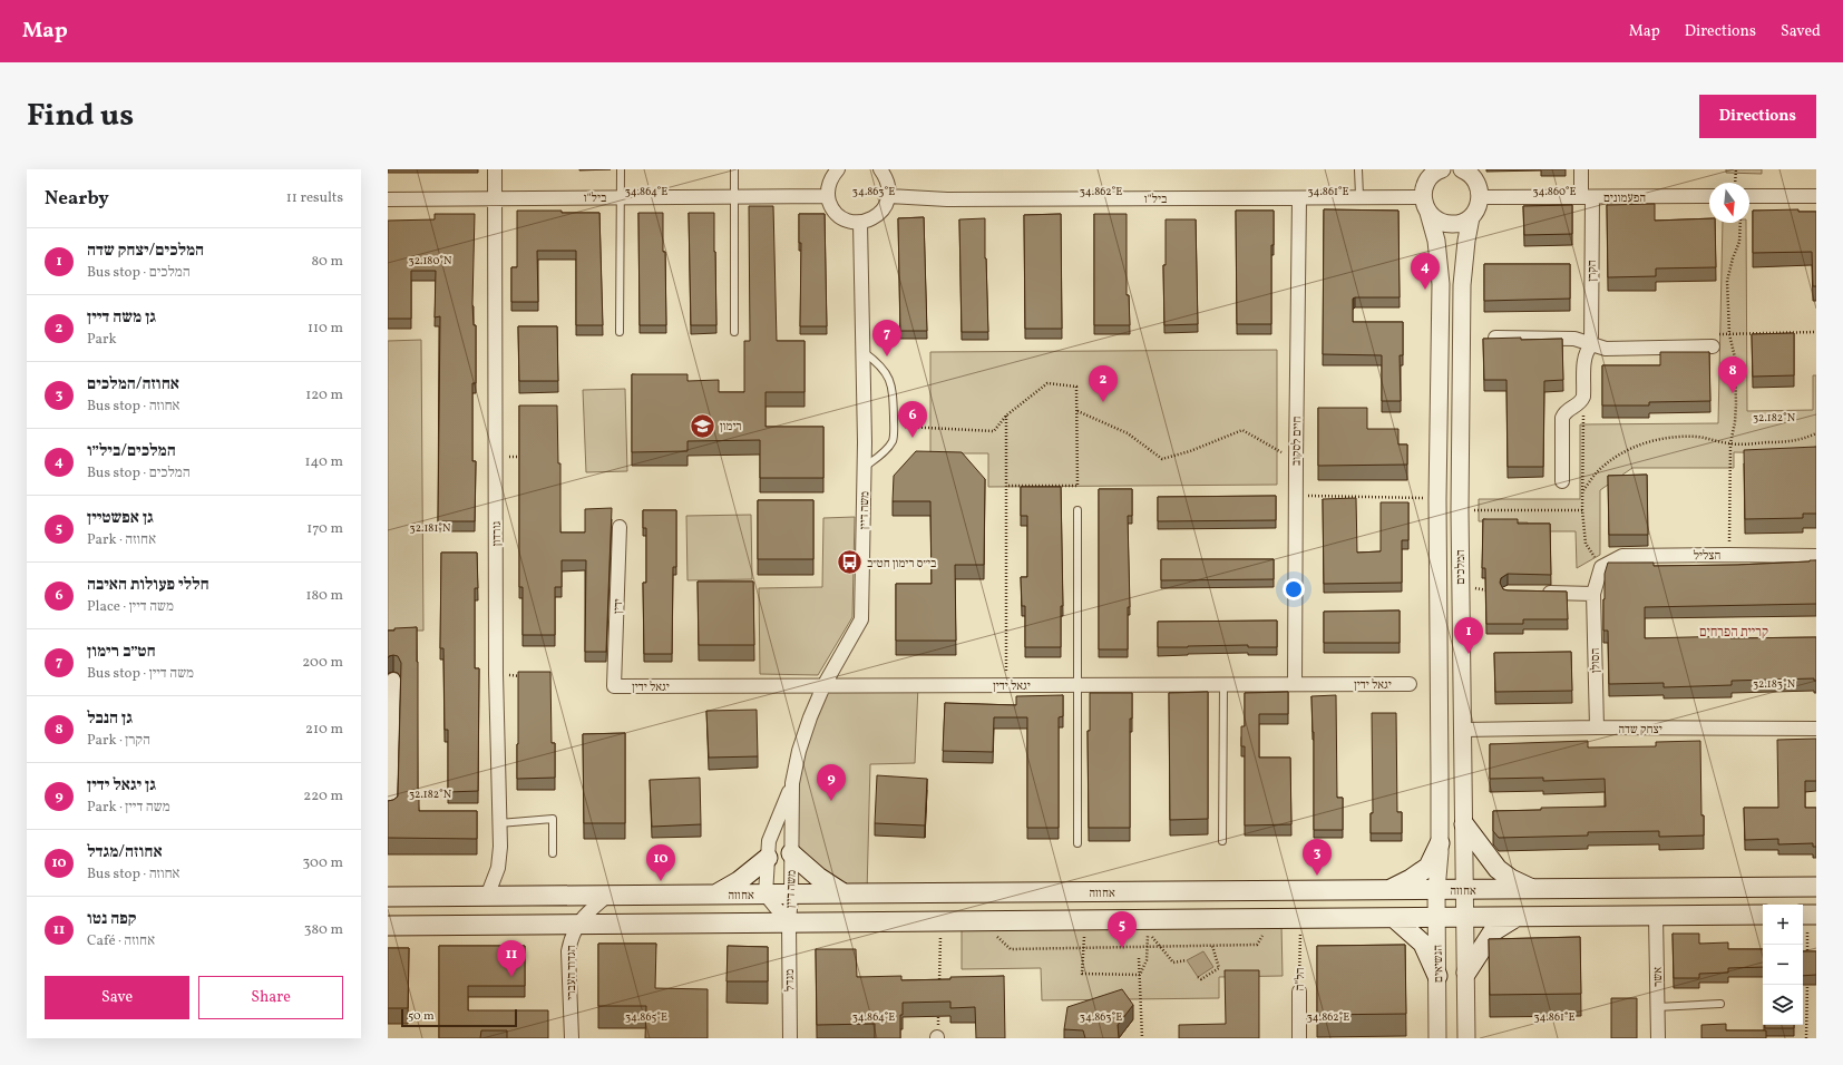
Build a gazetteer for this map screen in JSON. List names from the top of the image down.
{
  "streets": {
    "main road": ["אחוזה"],
    "street": [
      "ביל\"ו",
      "הפעמונים",
      "הקרן",
      "חיים לסקוב",
      "משה דיין",
      "גורדון",
      "הצליל",
      "המלכים",
      "ידין",
      "הסולן",
      "יגאל ידין",
      "יצחק שדה",
      "הנשיאים",
      "הגדוד העברי",
      "אשר",
      "הל\"ה",
      "מגדל"
    ]
  },
  "crossings": [
    ["ביל\"ו", "חיים לסקוב"],
    ["ביל\"ו", "גורדון"],
    ["ביל\"ו", "המלכים"],
    ["הפעמונים", "הקרן"],
    ["הפעמונים", "המלכים"],
    ["חיים לסקוב", "יגאל ידין"],
    ["משה דיין", "יגאל ידין"],
    ["משה דיין", "אחוזה"],
    ["משה דיין", "מגדל"],
    ["גורדון", "אחוזה"],
    ["הצליל", "הסולן"],
    ["המלכים", "יצחק שדה"],
    ["המלכים", "אחוזה"],
    ["המלכים", "הנשיאים"],
    ["ידין", "יגאל ידין"],
    ["הסולן", "יצחק שדה"],
    ["אחוזה", "הנשיאים"],
    ["אחוזה", "הגדוד העברי"]
  ],
  "districts": ["קריית הפרחים"],
  "places": {
    "school or university": ["רימון"],
    "bus stop": ["בי״ס רימון חט״ב"]
  },
  "scale_bar": "50 m",
  "north": "bottom",
  "page": {
    "header": "Map",
    "nav": ["Map", "Directions", "Saved"],
    "title": "Find us",
    "buttons": [
      "Directions",
      ["Save", "Share"]
    ],
    "heading": ["Nearby", "11 results"],
    "list": [
      {
        "mark": "1",
        "name": "המלכים/יצחק שדה",
        "note": "Bus stop · המלכים",
        "value": "80 m"
      },
      {
        "mark": "2",
        "name": "גן משה דיין",
        "note": "Park",
        "value": "110 m"
      },
      {
        "mark": "3",
        "name": "אחוזה/המלכים",
        "note": "Bus stop · אחוזה",
        "value": "120 m"
      },
      {
        "mark": "4",
        "name": "המלכים/ביל״ו",
        "note": "Bus stop · המלכים",
        "value": "140 m"
      },
      {
        "mark": "5",
        "name": "גן אפשטיין",
        "note": "Park · אחוזה",
        "value": "170 m"
      },
      {
        "mark": "6",
        "name": "חללי פעולות האיבה",
        "note": "Place · משה דיין",
        "value": "180 m"
      },
      {
        "mark": "7",
        "name": "חט״ב רימון",
        "note": "Bus stop · משה דיין",
        "value": "200 m"
      },
      {
        "mark": "8",
        "name": "גן הנבל",
        "note": "Park · הקרן",
        "value": "210 m"
      },
      {
        "mark": "9",
        "name": "גן יגאל ידין",
        "note": "Park · משה דיין",
        "value": "220 m"
      },
      {
        "mark": "10",
        "name": "אחוזה/מגדל",
        "note": "Bus stop · אחוזה",
        "value": "300 m"
      },
      {
        "mark": "11",
        "name": "קפה נטו",
        "note": "Café · אחוזה",
        "value": "380 m"
      }
    ],
    "pins": [
      "4",
      "7",
      "8",
      "2",
      "6",
      "1",
      "9",
      "3",
      "10",
      "5",
      "11"
    ],
    "map_buttons": ["+", "−"],
    "scale": "50 m"
  },
  "coordinates": [
    "34.864°E",
    "34.863°E",
    "34.862°E",
    "34.861°E",
    "34.860°E",
    "32.180°N",
    "32.182°N",
    "32.181°N",
    "32.183°N",
    "34.865°E"
  ]
}
